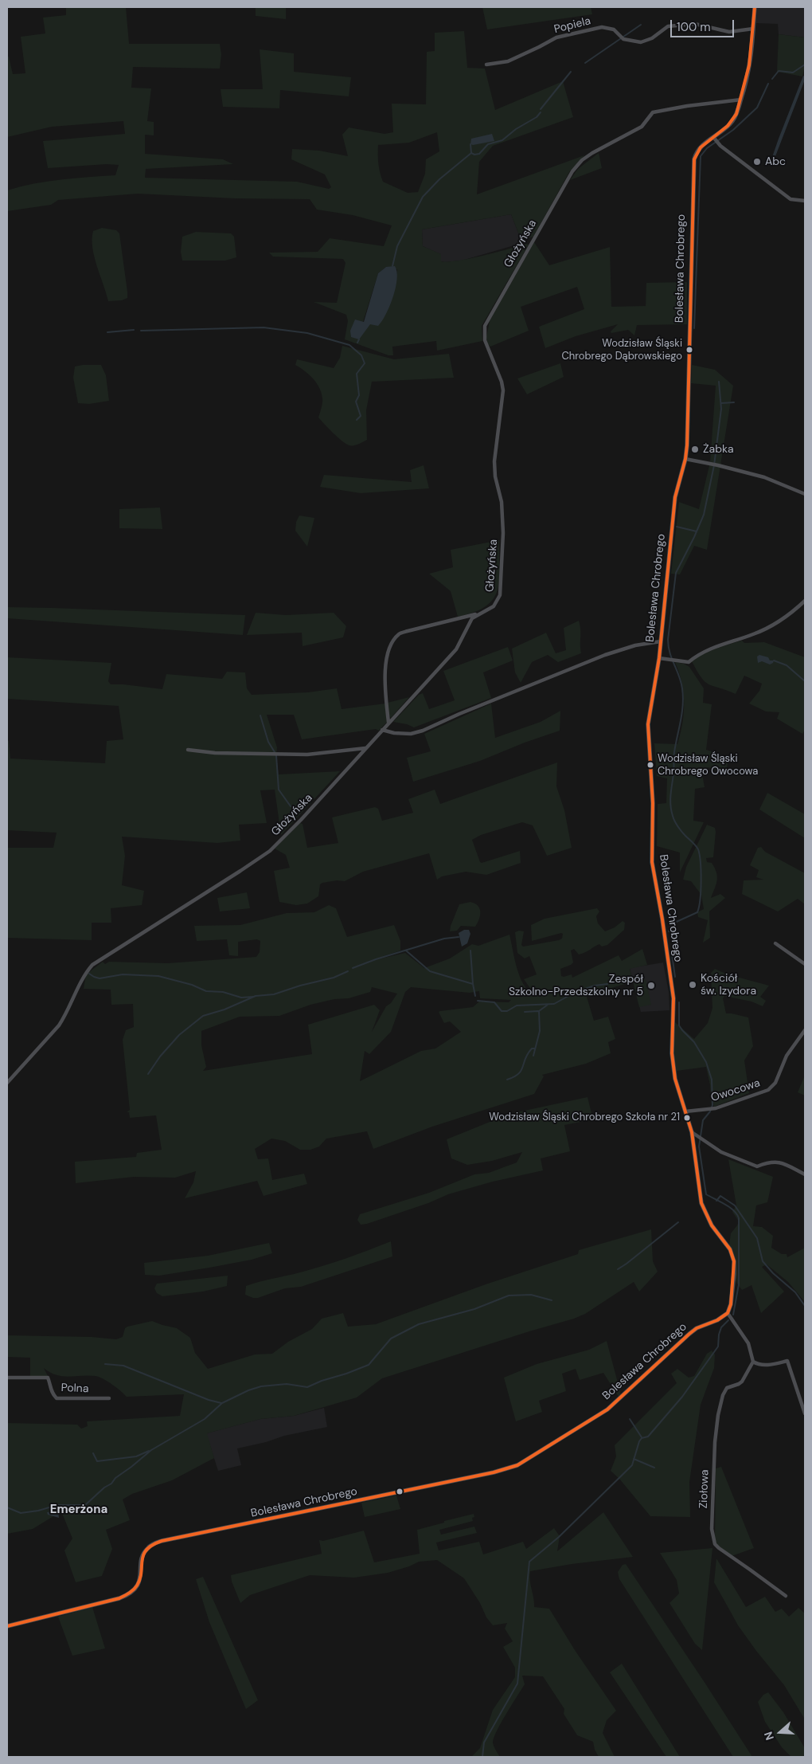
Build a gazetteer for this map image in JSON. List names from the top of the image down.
{
  "streets": {
    "street": [
      "Popiela",
      "Głożyńska",
      "Bolesława Chrobrego",
      "Owocowa",
      "Polna",
      "Ziołowa"
    ]
  },
  "crossings": [
    ["Popiela", "Bolesława Chrobrego"],
    ["Głożyńska", "Bolesława Chrobrego"],
    ["Bolesława Chrobrego", "Owocowa"]
  ],
  "districts": ["Emerżona"],
  "places": [
    "Abc",
    "Wodzisław Śląski Chrobrego Dąbrowskiego",
    "Żabka",
    "Wodzisław Śląski Chrobrego Owocowa",
    "Kościół św. Izydora",
    "Zespół Szkolno-Przedszkolny nr 5",
    "Wodzisław Śląski Chrobrego Szkoła nr 21"
  ],
  "scale_bar": "100 m",
  "north": "left"
}
